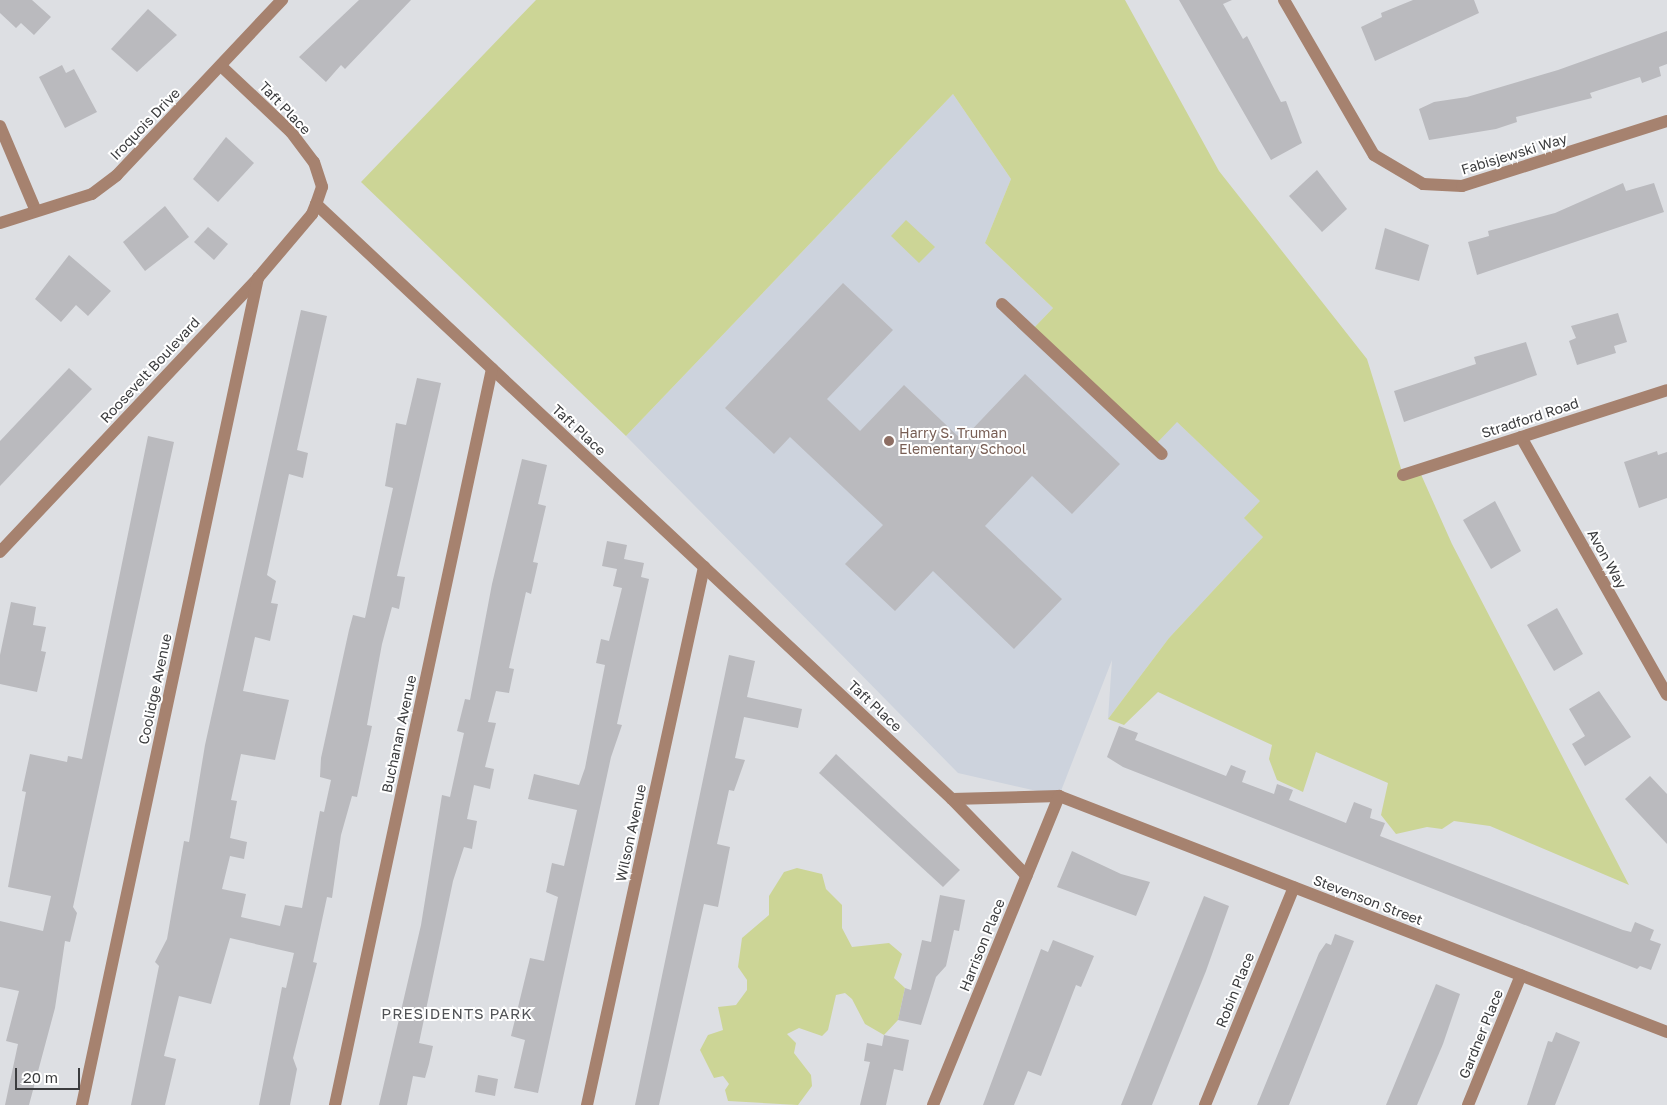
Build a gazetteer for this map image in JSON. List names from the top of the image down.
{
  "streets": {
    "street": [
      "Taft Place",
      "Iroquois Drive",
      "Fabisjewski Way",
      "Roosevelt Boulevard",
      "Stradford Road",
      "Avon Way",
      "Coolidge Avenue",
      "Buchanan Avenue",
      "Wilson Avenue",
      "Stevenson Street",
      "Harrison Place",
      "Robin Place",
      "Gardner Place"
    ]
  },
  "crossings": [
    ["Taft Place", "Iroquois Drive"],
    ["Taft Place", "Roosevelt Boulevard"],
    ["Taft Place", "Buchanan Avenue"],
    ["Taft Place", "Wilson Avenue"],
    ["Taft Place", "Harrison Place"],
    ["Roosevelt Boulevard", "Coolidge Avenue"],
    ["Stradford Road", "Avon Way"],
    ["Stevenson Street", "Harrison Place"],
    ["Stevenson Street", "Robin Place"],
    ["Stevenson Street", "Gardner Place"]
  ],
  "districts": ["PRESIDENTS PARK"],
  "places": ["Harry S. Truman Elementary School"],
  "scale_bar": "20 m"
}
